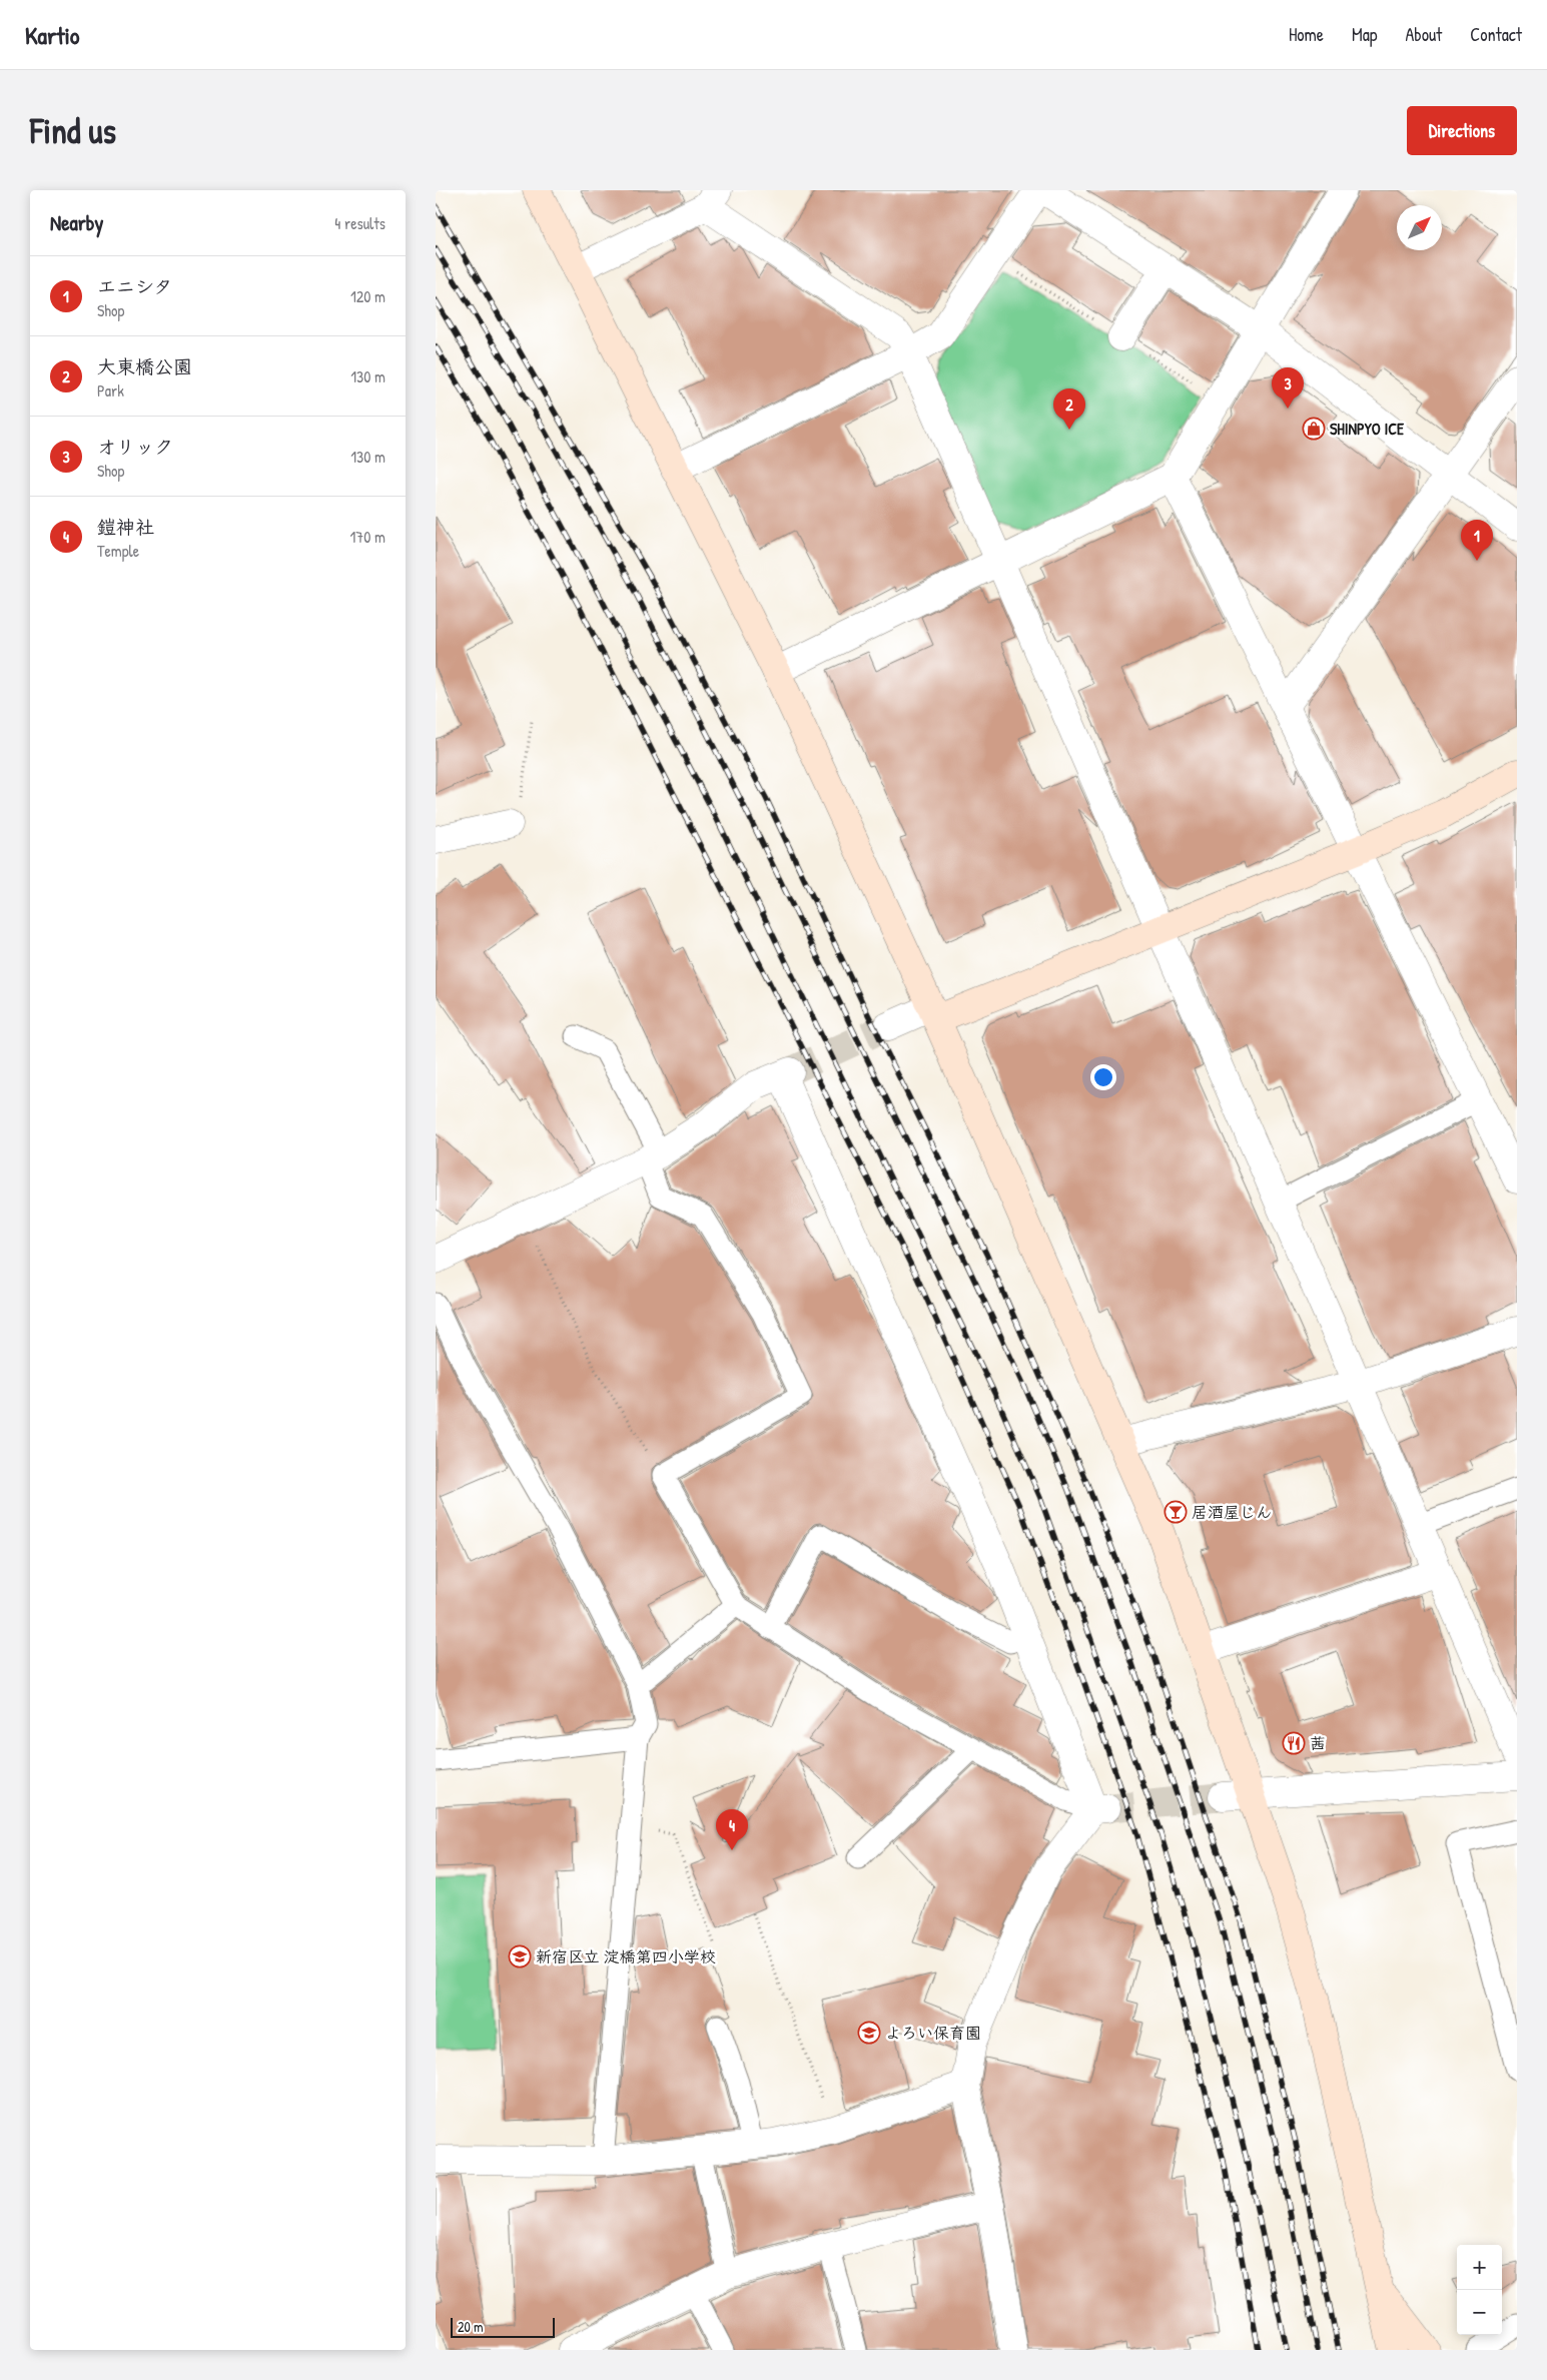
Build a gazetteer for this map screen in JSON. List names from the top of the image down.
{
  "places": {
    "shop": ["SHINPYO ICE"],
    "bar": ["居酒屋じん"],
    "restaurant": ["茜"],
    "school or university": ["新宿区立 淀橋第四小学校", "よろい保育園"]
  },
  "scale_bar": "20 m",
  "north": "top right",
  "page": {
    "header": "Kartio",
    "nav": [
      "Home",
      "Map",
      "About",
      "Contact"
    ],
    "buttons": "Directions",
    "title": "Find us",
    "heading": ["Nearby", "4 results"],
    "list": [
      {
        "mark": "1",
        "name": "エニシタ",
        "note": "Shop",
        "value": "120 m"
      },
      {
        "mark": "2",
        "name": "大東橋公園",
        "note": "Park",
        "value": "130 m"
      },
      {
        "mark": "3",
        "name": "オリック",
        "note": "Shop",
        "value": "130 m"
      },
      {
        "mark": "4",
        "name": "鎧神社",
        "note": "Temple",
        "value": "170 m"
      }
    ],
    "pins": [
      "3",
      "2",
      "1",
      "4"
    ],
    "map_buttons": ["+", "−"],
    "scale": "20 m"
  }
}
